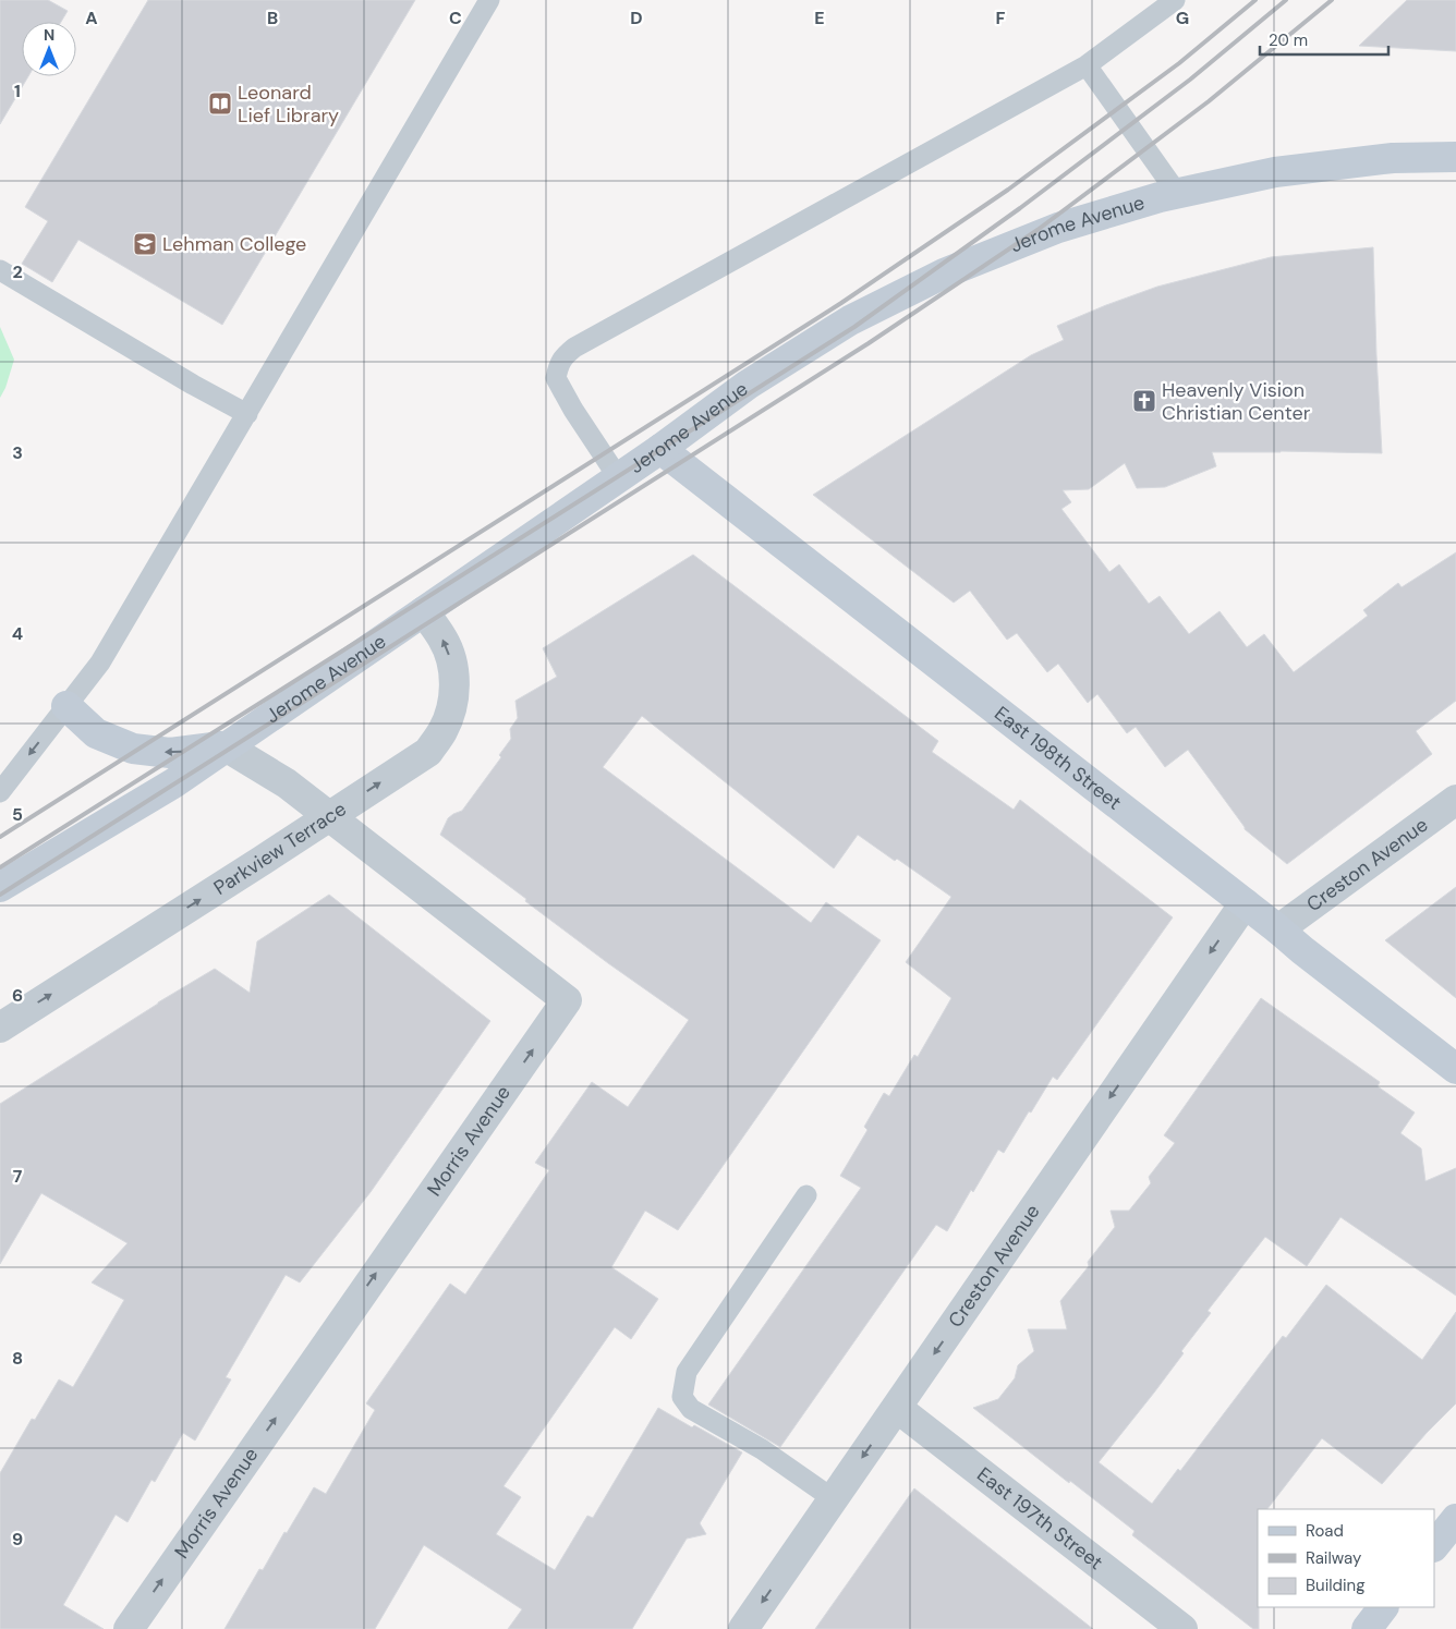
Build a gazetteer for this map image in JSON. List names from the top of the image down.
{
  "streets": {
    "main road": ["Jerome Avenue", "East 198th Street"],
    "street": [
      "Parkview Terrace",
      "Creston Avenue",
      "Morris Avenue",
      "East 197th Street"
    ]
  },
  "crossings": [
    ["Jerome Avenue", "East 198th Street"],
    ["Jerome Avenue", "Parkview Terrace"],
    ["Jerome Avenue", "Morris Avenue"],
    ["East 198th Street", "Creston Avenue"],
    ["Parkview Terrace", "Morris Avenue"],
    ["Creston Avenue", "East 197th Street"]
  ],
  "one_way": ["Parkview Terrace", "Creston Avenue"],
  "places": {
    "library": ["Leonard Lief Library"],
    "school or university": ["Lehman College"],
    "church": ["Heavenly Vision Christian Center"]
  },
  "legend": ["Road", "Railway", "Building"],
  "scale_bar": "20 m",
  "north": "top",
  "grid": {
    "columns": [
      "A",
      "B",
      "C",
      "D",
      "E",
      "F",
      "G"
    ],
    "rows": [
      "1",
      "2",
      "3",
      "4",
      "5",
      "6",
      "7",
      "8",
      "9"
    ]
  }
}
